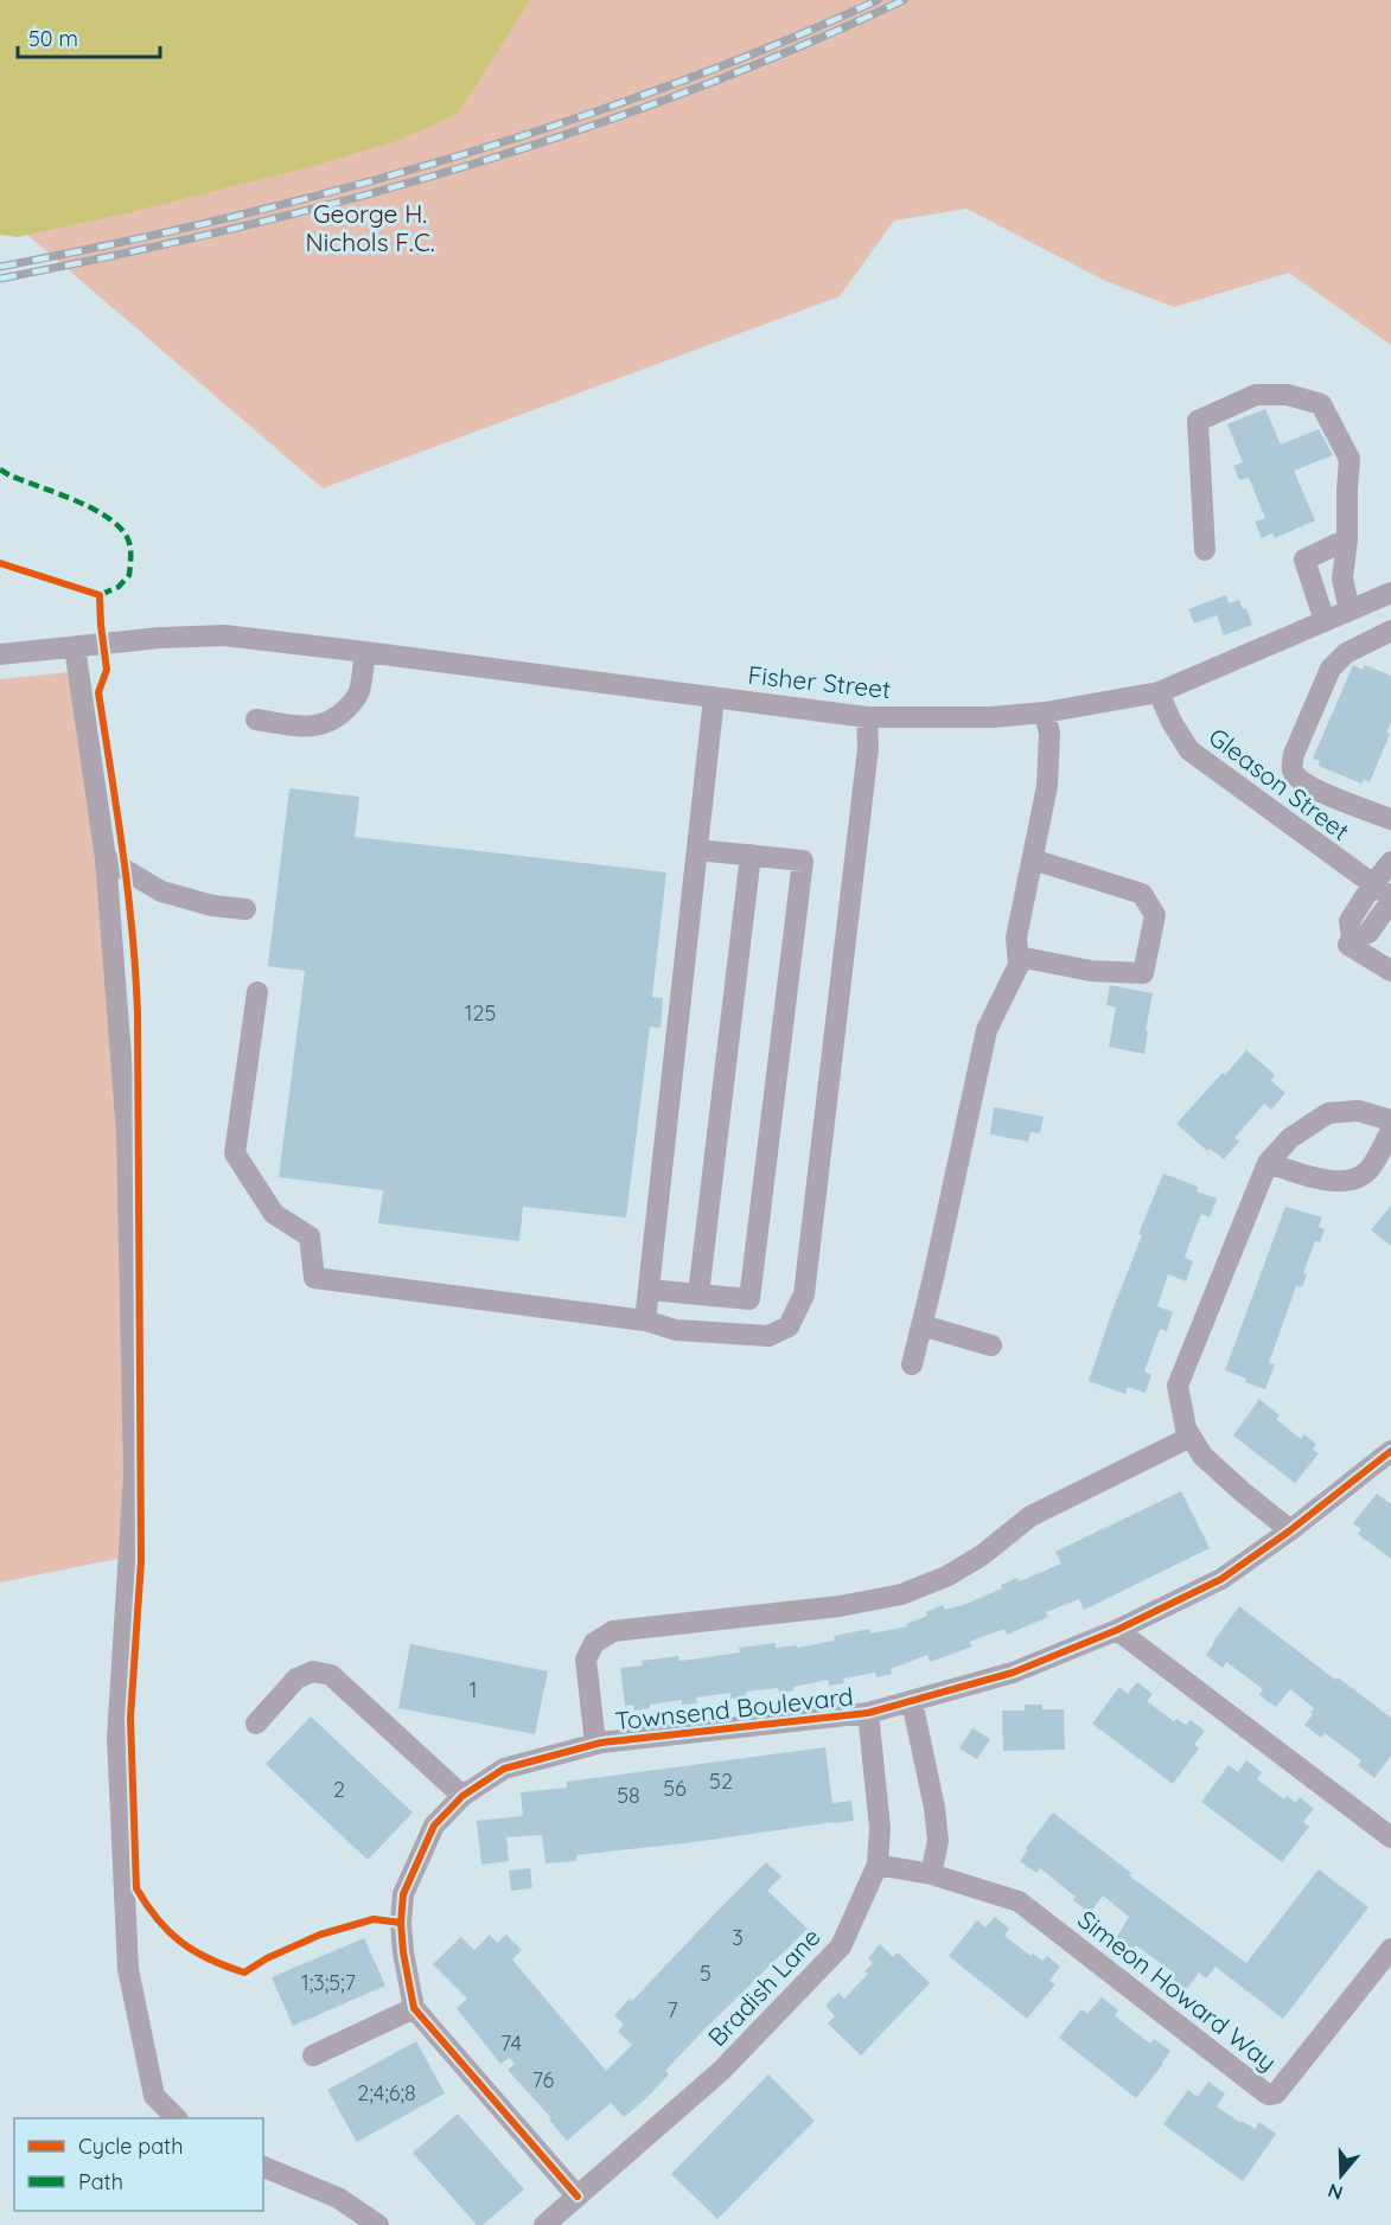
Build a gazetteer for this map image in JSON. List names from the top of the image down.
{
  "streets": {
    "street": [
      "Fisher Street",
      "Gleason Street",
      "Townsend Boulevard",
      "Bradish Lane",
      "Simeon Howard Way"
    ]
  },
  "crossings": [
    ["Fisher Street", "Gleason Street"],
    ["Townsend Boulevard", "Bradish Lane"],
    ["Bradish Lane", "Simeon Howard Way"]
  ],
  "parks": ["George H. Nichols F.C."],
  "house_numbers": [
    "125",
    "1",
    "52",
    "56",
    "2",
    "58",
    "3",
    "5",
    "1;3;5;7",
    "7",
    "74",
    "76",
    "2;4;6;8"
  ],
  "legend": ["Cycle path", "Path"],
  "scale_bar": "50 m",
  "north": "bottom"
}
